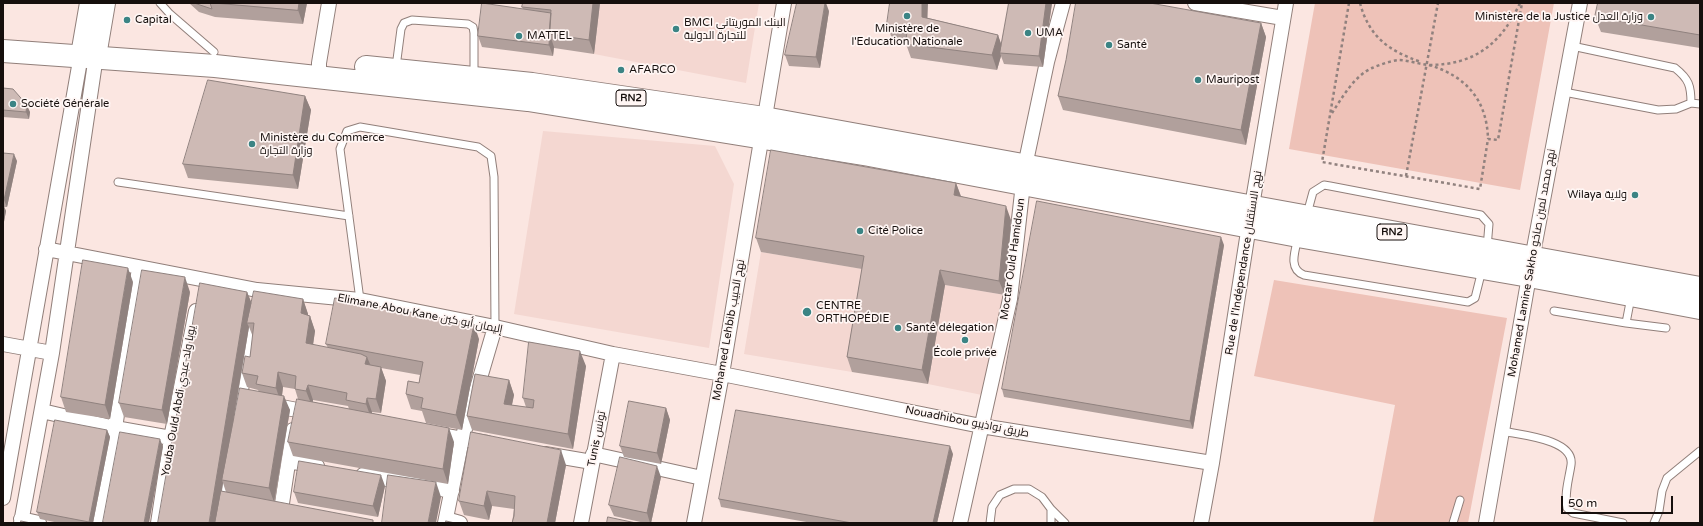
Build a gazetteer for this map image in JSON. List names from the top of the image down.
{
  "streets": {
    "highway": ["RN2"],
    "street": [
      "Moctar Ould Hamidoun",
      "Rue de l'Indépendance نهج الاستقلال",
      "Mohamed Lamine Sakho نهج محمد لمين صاخو",
      "Elimane Abou Kane إليمان أبو كين",
      "Mohamed Lehbib نهج الحبيب",
      "Youba Ould Abdi يوبا ولد عبدي",
      "Nouadhibou طريق نواذيبو",
      "Tunis تونس"
    ]
  },
  "crossings": [
    ["RN2", "Moctar Ould Hamidoun"],
    ["RN2", "Rue de l'Indépendance نهج الاستقلال"],
    ["RN2", "Mohamed Lamine Sakho نهج محمد لمين صاخو"],
    ["RN2", "Mohamed Lehbib نهج الحبيب"],
    ["Moctar Ould Hamidoun", "Nouadhibou طريق نواذيبو"],
    ["Rue de l'Indépendance نهج الاستقلال", "Nouadhibou طريق نواذيبو"],
    ["Elimane Abou Kane إليمان أبو كين", "Mohamed Lehbib نهج الحبيب"],
    ["Elimane Abou Kane إليمان أبو كين", "Youba Ould Abdi يوبا ولد عبدي"],
    ["Elimane Abou Kane إليمان أبو كين", "Nouadhibou طريق نواذيبو"],
    ["Elimane Abou Kane إليمان أبو كين", "Tunis تونس"],
    ["Mohamed Lehbib نهج الحبيب", "Nouadhibou طريق نواذيبو"]
  ],
  "places": [
    "Ministère de l'Education Nationale",
    "Ministère de la Justice وزارة العدل",
    "Capital",
    "BMCI البنك الموريتاني للتجارة الدولية",
    "UMA",
    "MATTEL",
    "Santé",
    "AFARCO",
    "Mauripost",
    "Société Générale",
    "Ministère du Commerce وزارة التجارة",
    "Wilaya ولاية",
    "Cité Police",
    "CENTRE ORTHOPÉDIE",
    "Santé délegation",
    "École privée"
  ],
  "scale_bar": "50 m"
}
